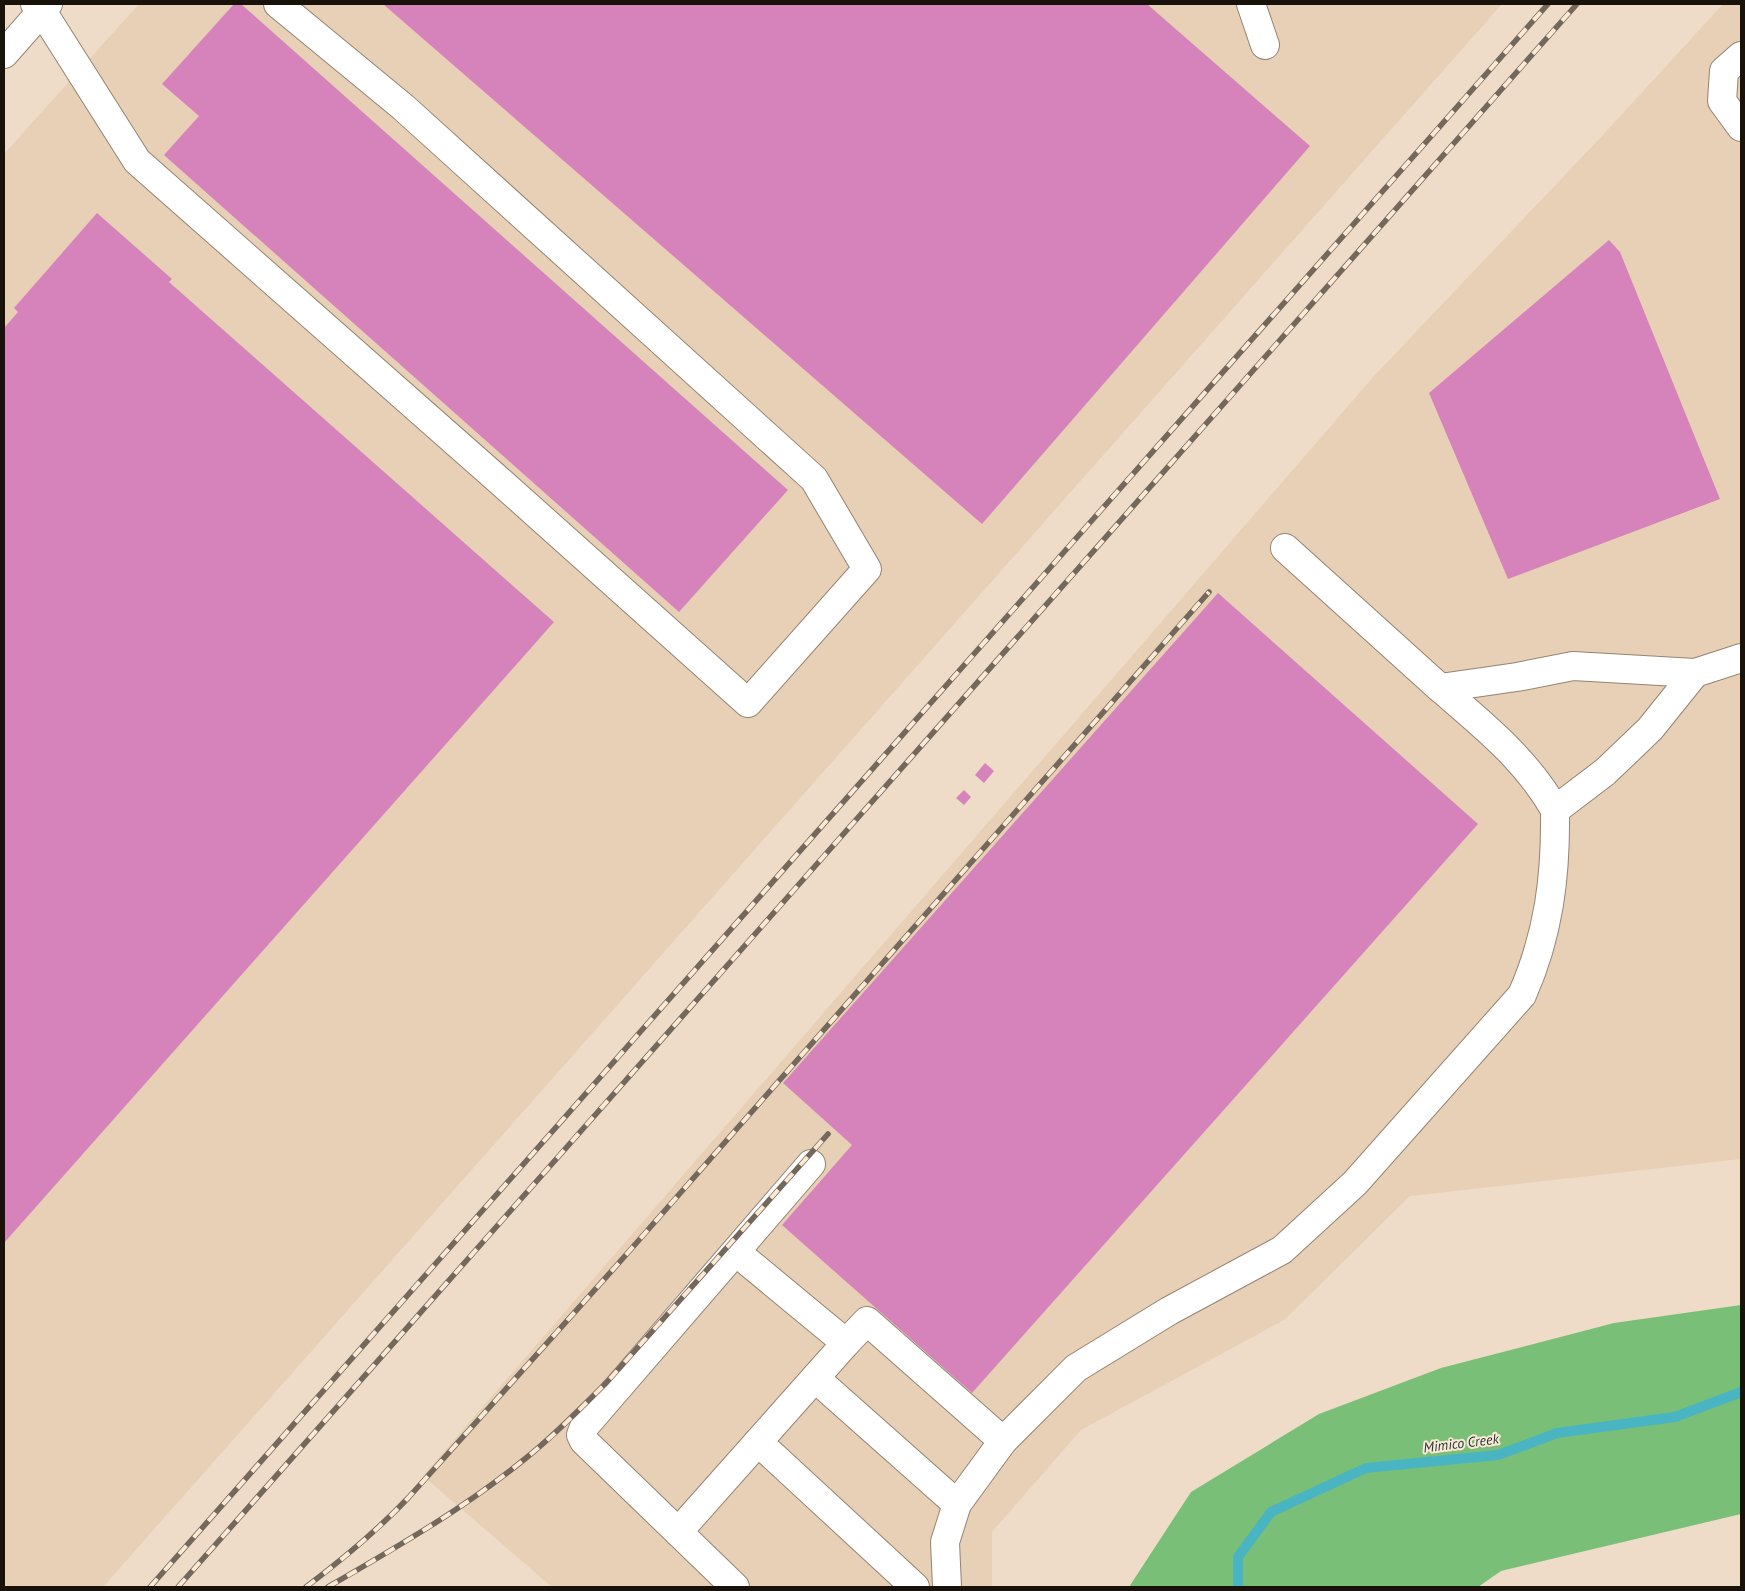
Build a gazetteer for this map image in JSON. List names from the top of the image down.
{
  "water": ["Mimico Creek"]
}
